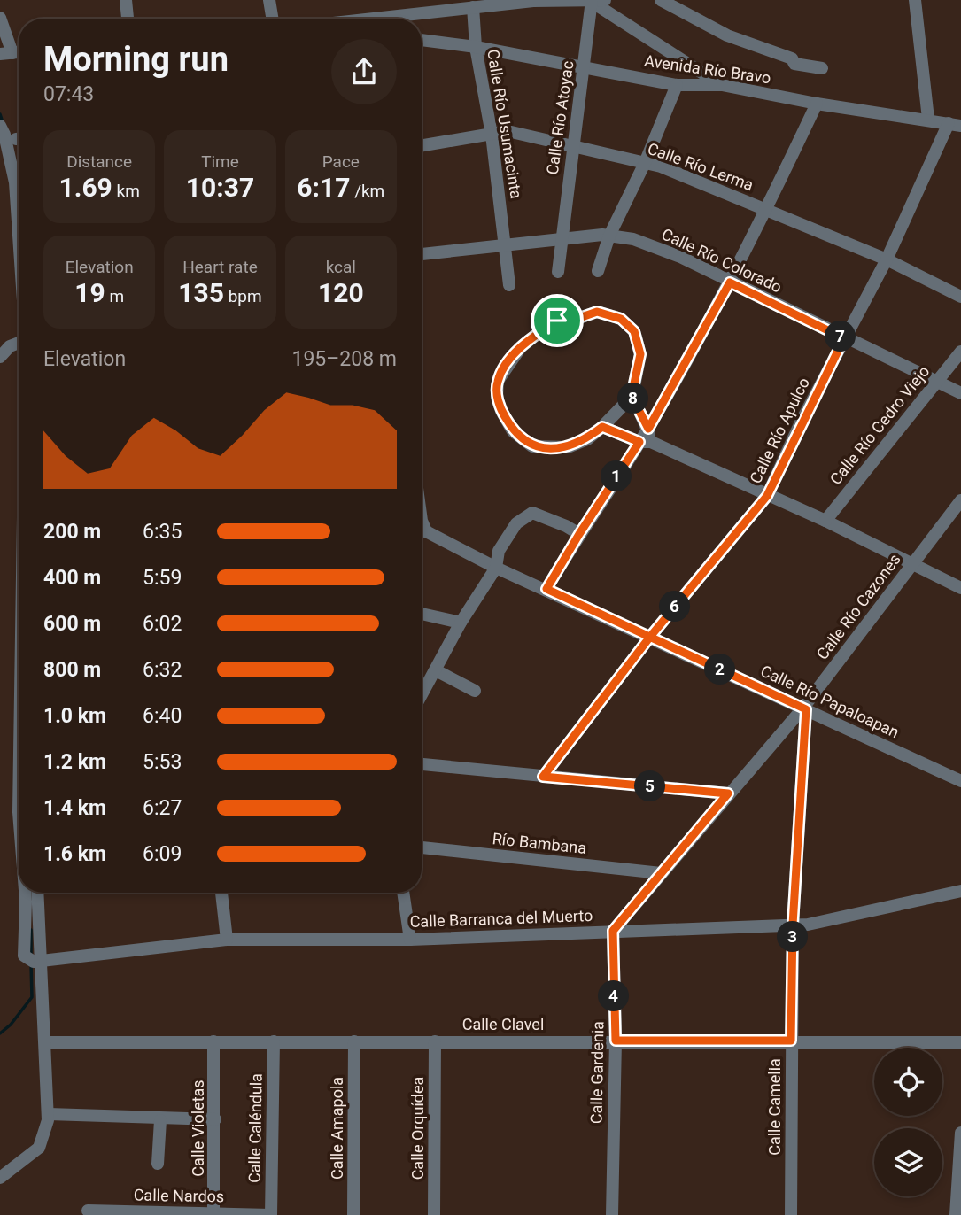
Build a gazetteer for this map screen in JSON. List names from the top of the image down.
{
  "streets": {
    "street": [
      "Avenida Río Bravo",
      "Calle Río Atoyac",
      "Calle Río Usumacinta",
      "Calle Río Lerma",
      "Calle Río Colorado",
      "Calle Río Cedro Viejo",
      "Calle Río Apulco",
      "Calle Río Cazones",
      "Calle Río Papaloapan",
      "Río Bambana",
      "Calle Barranca del Muerto",
      "Calle Clavel",
      "Calle Gardenia",
      "Calle Camelia",
      "Calle Violetas",
      "Calle Caléndula",
      "Calle Amapola",
      "Calle Orquídea",
      "Calle Nardos"
    ]
  },
  "crossings": [
    ["Avenida Río Bravo", "Calle Río Atoyac"],
    ["Avenida Río Bravo", "Calle Río Usumacinta"],
    ["Avenida Río Bravo", "Calle Río Apulco"],
    ["Calle Río Atoyac", "Calle Río Lerma"],
    ["Calle Río Atoyac", "Calle Río Colorado"],
    ["Calle Río Usumacinta", "Calle Río Lerma"],
    ["Calle Río Usumacinta", "Calle Río Colorado"],
    ["Calle Río Lerma", "Calle Río Apulco"],
    ["Calle Río Colorado", "Calle Río Cedro Viejo"],
    ["Calle Río Colorado", "Calle Río Apulco"],
    ["Calle Río Apulco", "Calle Río Papaloapan"],
    ["Calle Río Cazones", "Calle Río Papaloapan"],
    ["Calle Río Cazones", "Río Bambana"],
    ["Calle Río Cazones", "Calle Barranca del Muerto"],
    ["Calle Río Cazones", "Calle Gardenia"],
    ["Calle Río Cazones", "Calle Camelia"],
    ["Calle Río Papaloapan", "Calle Camelia"],
    ["Calle Barranca del Muerto", "Calle Gardenia"],
    ["Calle Barranca del Muerto", "Calle Camelia"],
    ["Calle Clavel", "Calle Gardenia"],
    ["Calle Clavel", "Calle Camelia"],
    ["Calle Clavel", "Calle Violetas"],
    ["Calle Clavel", "Calle Caléndula"],
    ["Calle Clavel", "Calle Amapola"],
    ["Calle Clavel", "Calle Orquídea"],
    ["Calle Violetas", "Calle Nardos"],
    ["Calle Caléndula", "Calle Nardos"]
  ],
  "page": {
    "heading": ["Morning run", "07:43"],
    "stats": [
      ["Distance", "1.69 km"],
      ["Time", "10:37"],
      ["Pace", "6:17 /km"],
      ["Elevation", "19 m"],
      ["Heart rate", "135 bpm"],
      ["kcal", "120"]
    ],
    "pins": [
      "7",
      "8",
      "1",
      "6",
      "2",
      "5",
      "3",
      "4"
    ],
    "chart": ["Elevation", "195–208 m"],
    "list": [
      {
        "name": "200 m",
        "note": "6:35"
      },
      {
        "name": "400 m",
        "note": "5:59"
      },
      {
        "name": "600 m",
        "note": "6:02"
      },
      {
        "name": "800 m",
        "note": "6:32"
      },
      {
        "name": "1.0 km",
        "note": "6:40"
      },
      {
        "name": "1.2 km",
        "note": "5:53"
      },
      {
        "name": "1.4 km",
        "note": "6:27"
      },
      {
        "name": "1.6 km",
        "note": "6:09"
      }
    ]
  }
}
